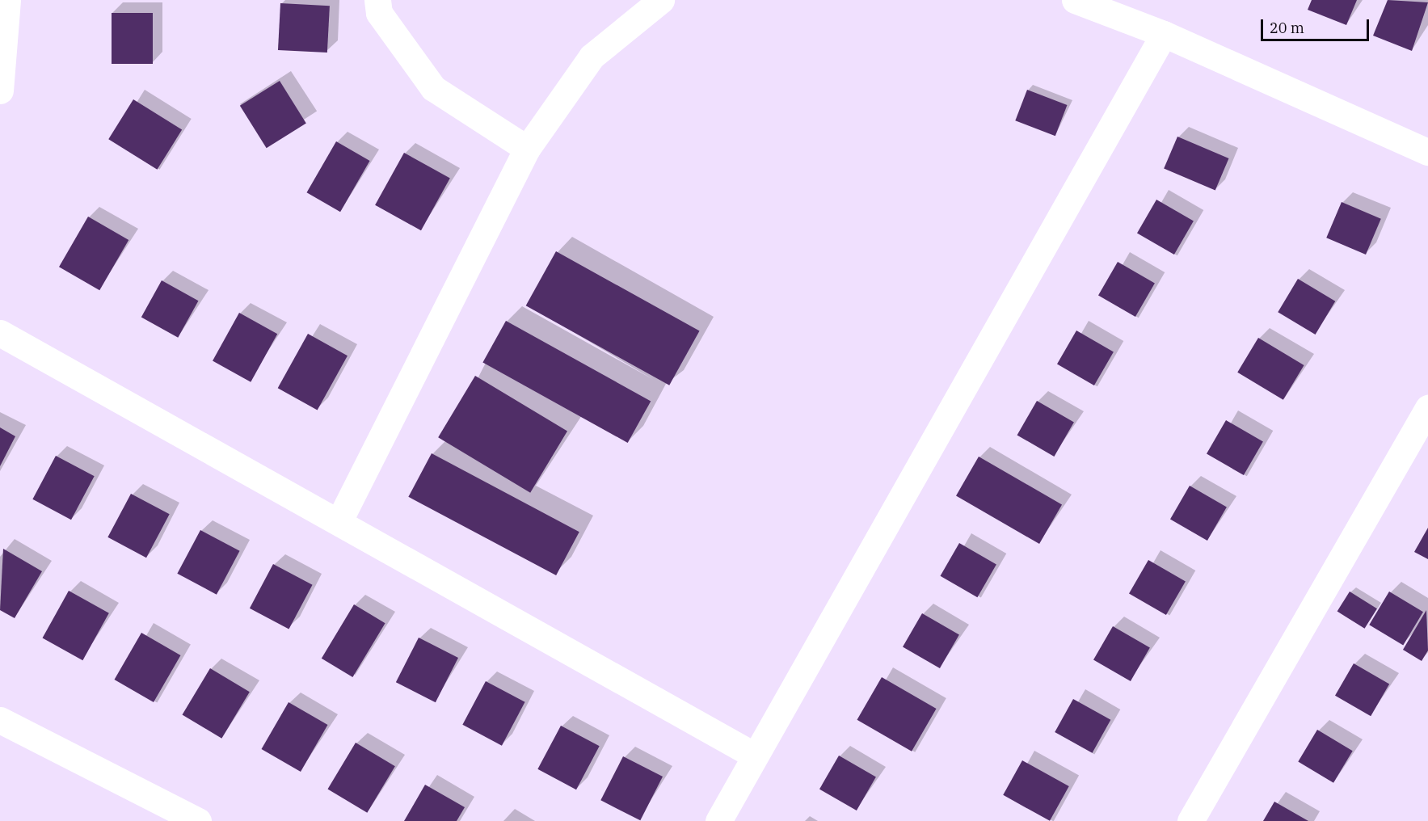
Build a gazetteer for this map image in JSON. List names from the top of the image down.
{
  "scale_bar": "20 m"
}
